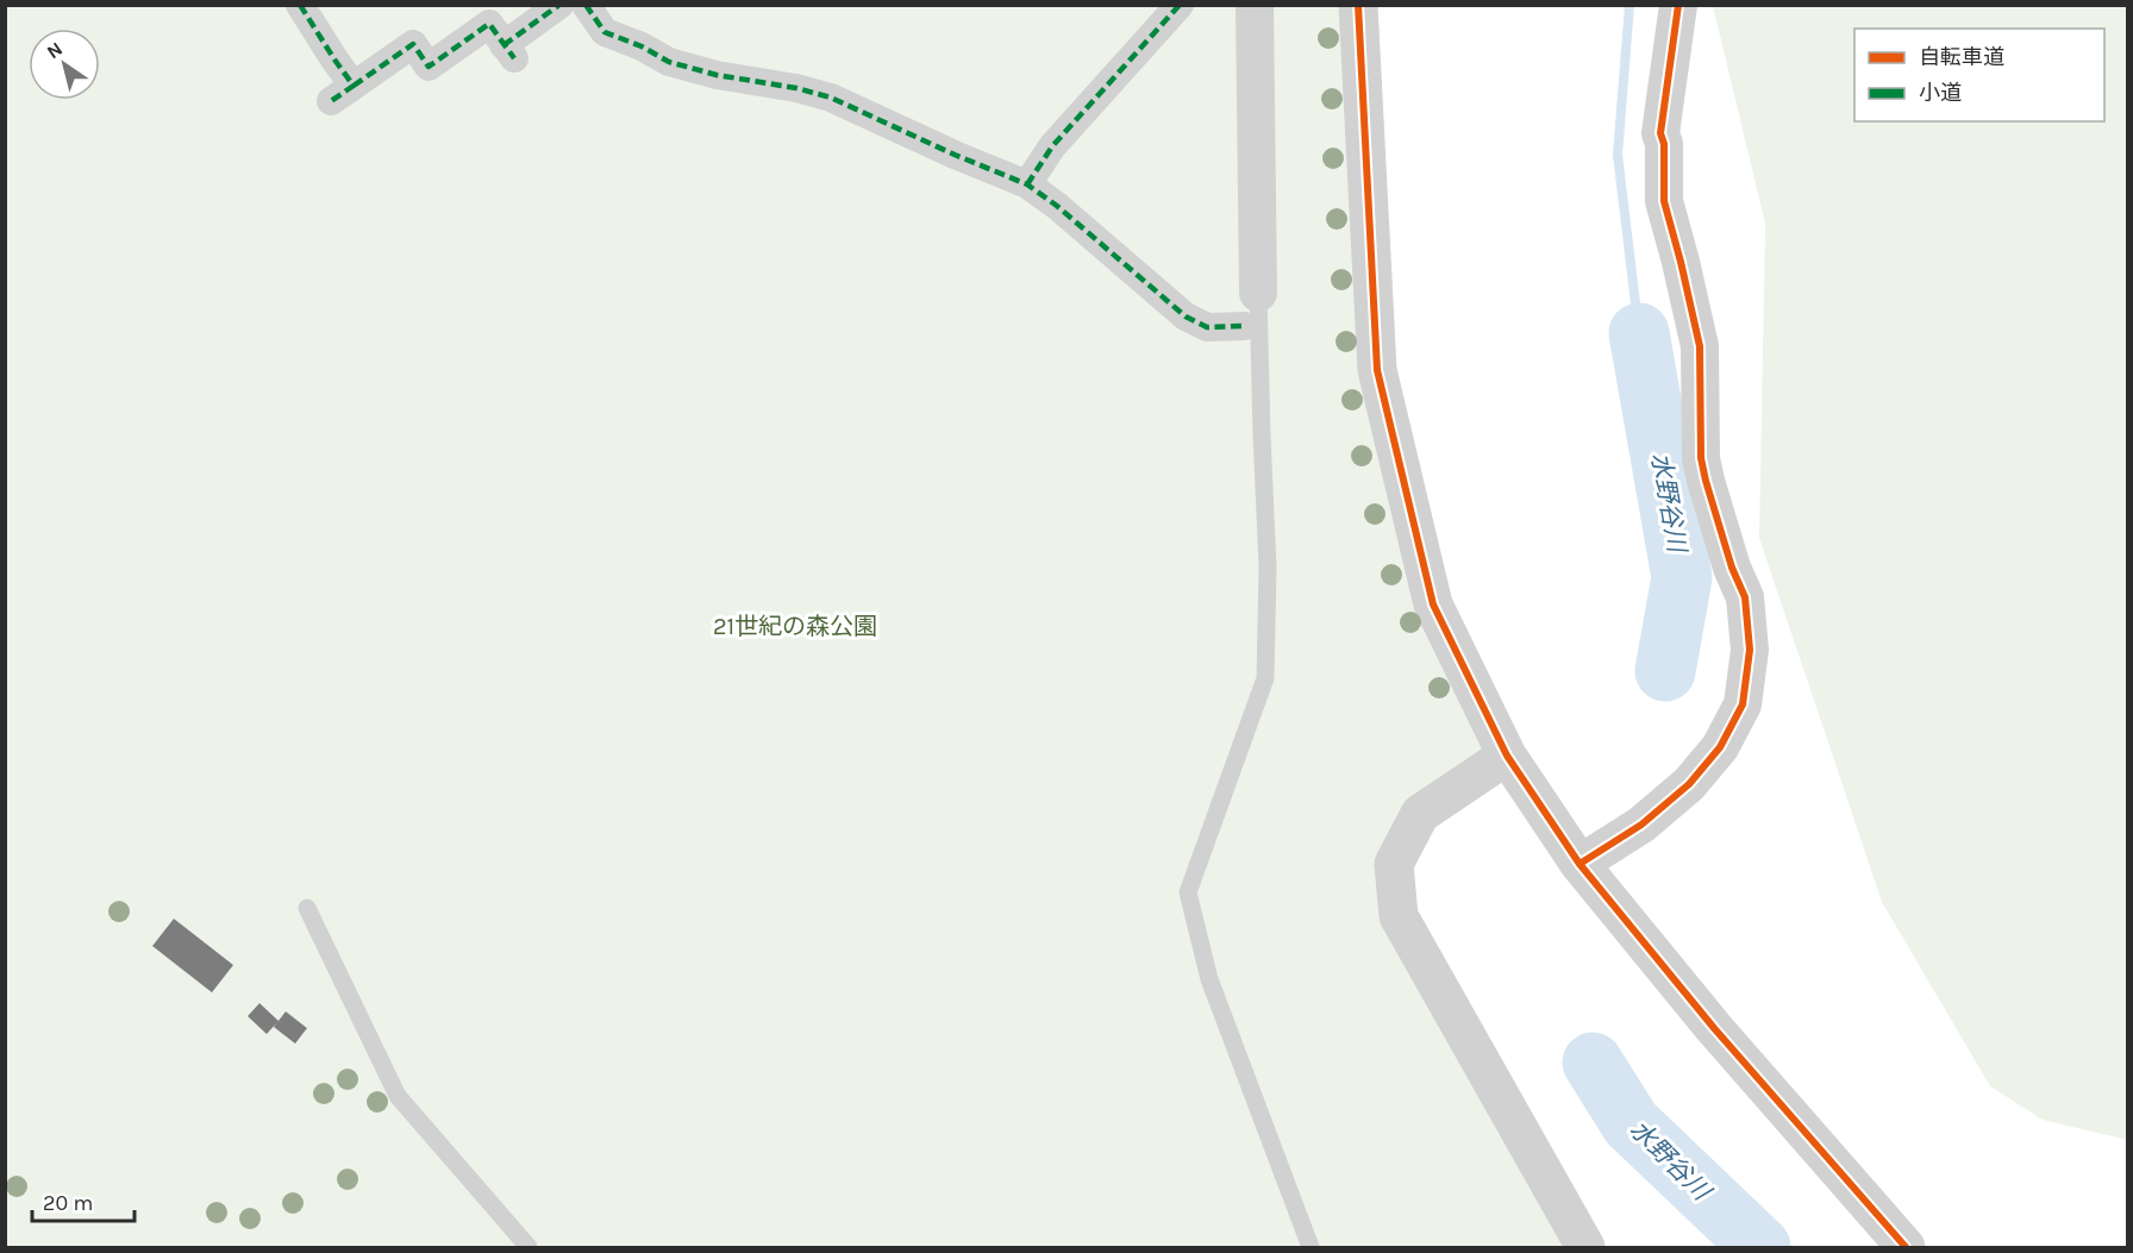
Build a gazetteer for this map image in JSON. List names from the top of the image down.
{
  "water": ["水野谷川"],
  "parks": ["21世紀の森公園"],
  "legend": ["自転車道", "小道"],
  "scale_bar": "20 m",
  "north": "top left"
}
